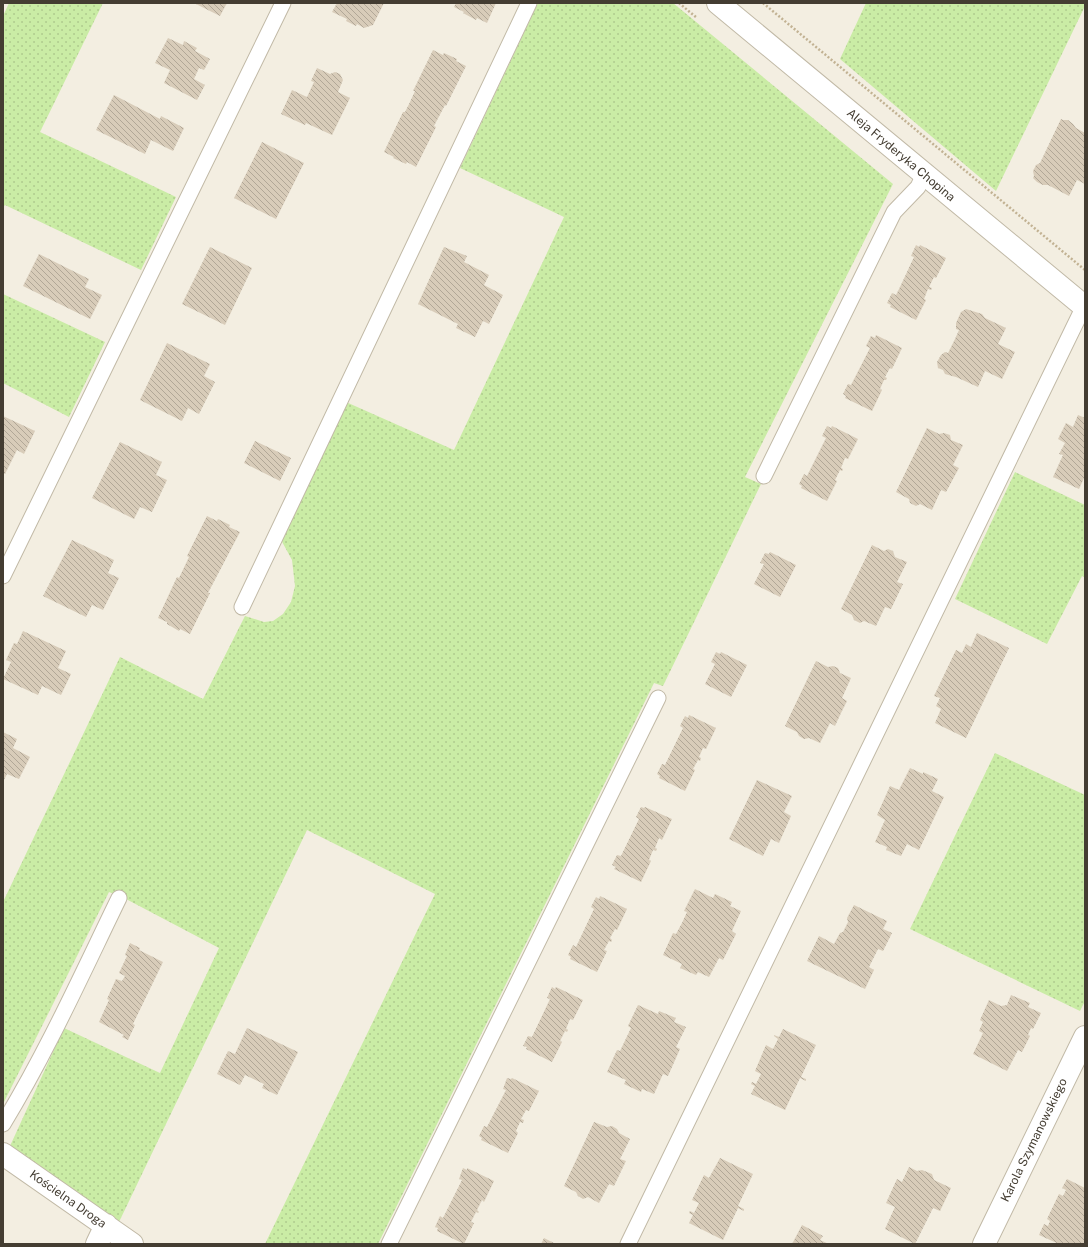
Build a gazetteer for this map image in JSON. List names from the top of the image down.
{
  "streets": {
    "street": ["Aleja Fryderyka Chopina", "Karola Szymanowskiego", "Kościelna Droga"]
  }
}
